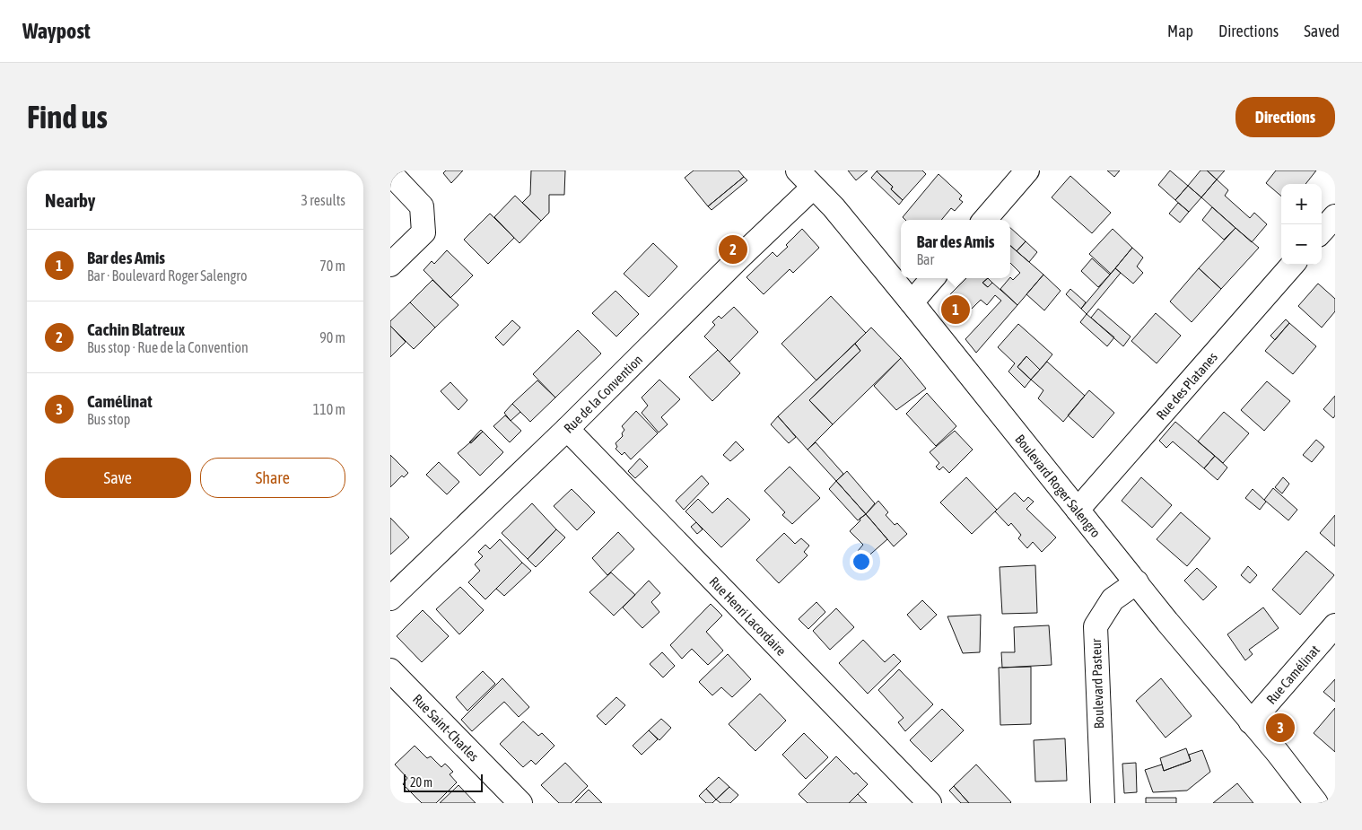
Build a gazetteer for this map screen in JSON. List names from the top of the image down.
{
  "streets": {
    "street": [
      "Rue des Platanes",
      "Rue de la Convention",
      "Boulevard Roger Salengro",
      "Rue Henri Lacordaire",
      "Rue Camélinat",
      "Boulevard Pasteur",
      "Rue Saint-Charles"
    ]
  },
  "crossings": [
    ["Rue des Platanes", "Boulevard Roger Salengro"],
    ["Rue de la Convention", "Boulevard Roger Salengro"],
    ["Rue de la Convention", "Rue Henri Lacordaire"],
    ["Boulevard Roger Salengro", "Rue Camélinat"],
    ["Boulevard Roger Salengro", "Boulevard Pasteur"]
  ],
  "scale_bar": "20 m",
  "page": {
    "header": "Waypost",
    "nav": ["Map", "Directions", "Saved"],
    "buttons": [
      "Directions",
      ["Save", "Share"]
    ],
    "title": "Find us",
    "heading": ["Nearby", "3 results"],
    "map_buttons": ["+", "−"],
    "popup": ["Bar des Amis", "Bar"],
    "list": [
      {
        "mark": "1",
        "name": "Bar des Amis",
        "note": "Bar · Boulevard Roger Salengro",
        "value": "70 m"
      },
      {
        "mark": "2",
        "name": "Cachin Blatreux",
        "note": "Bus stop · Rue de la Convention",
        "value": "90 m"
      },
      {
        "mark": "3",
        "name": "Camélinat",
        "note": "Bus stop",
        "value": "110 m"
      }
    ],
    "pins": ["2", "1", "3"],
    "scale": "20 m"
  }
}
